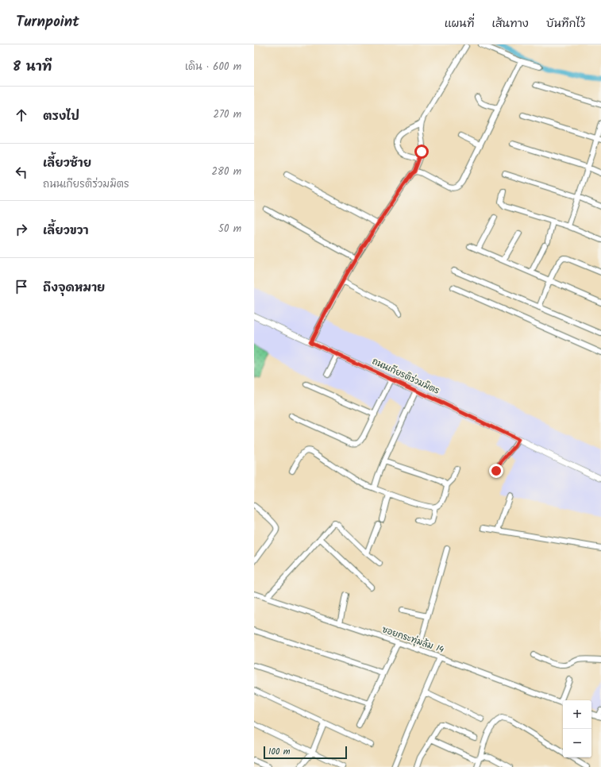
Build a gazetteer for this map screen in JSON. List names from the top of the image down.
{
  "streets": {
    "street": ["ถนนเกียรติร่วมมิตร", "ซอยกระทุ่มล้ม 14"]
  },
  "scale_bar": "100 m",
  "page": {
    "header": "Turnpoint",
    "nav": ["แผนที่", "เส้นทาง", "บันทึกไว้"],
    "heading": ["8 นาที", "เดิน · 600 m"],
    "list": [
      ["ตรงไป", "270 m"],
      ["เลี้ยวซ้าย", "ถนนเกียรติร่วมมิตร", "280 m"],
      ["เลี้ยวขวา", "50 m"],
      "ถึงจุดหมาย"
    ],
    "map_buttons": ["+", "−"],
    "scale": "100 m"
  }
}
